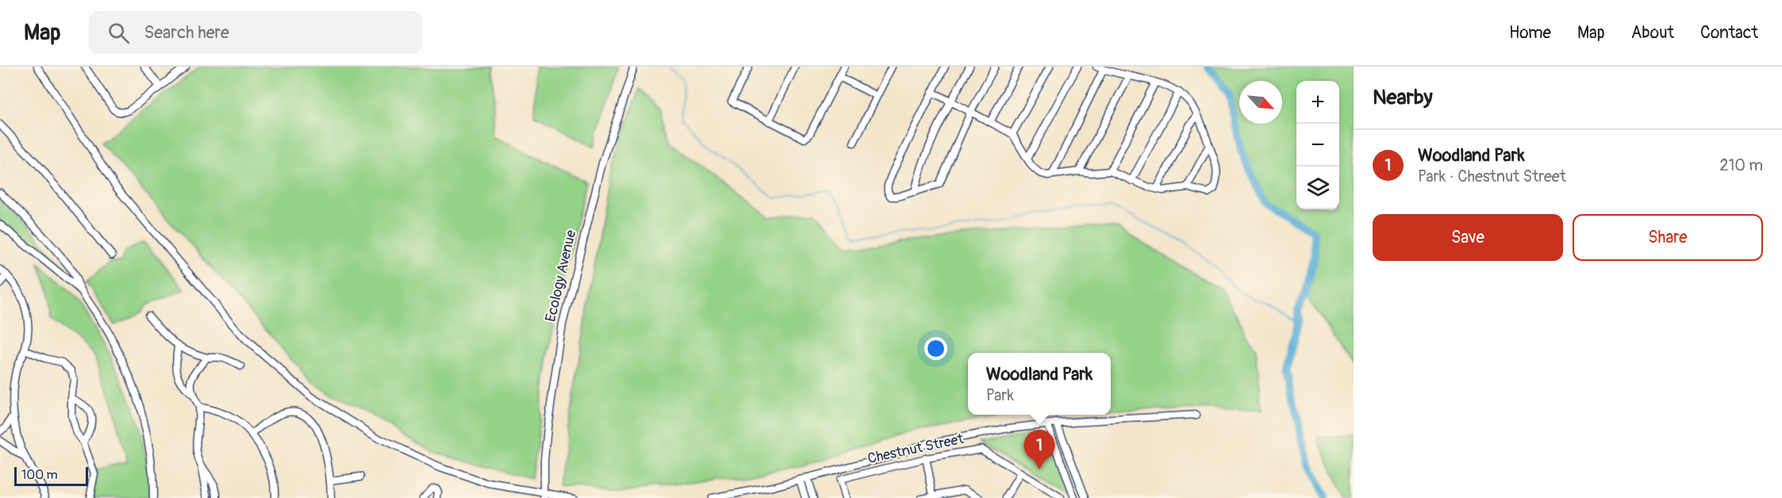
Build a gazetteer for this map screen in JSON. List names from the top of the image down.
{
  "streets": {
    "street": ["Ecology Avenue", "Chestnut Street"]
  },
  "scale_bar": "100 m",
  "north": "bottom right",
  "page": {
    "header": "Map",
    "search": "Search here",
    "nav": [
      "Home",
      "Map",
      "About",
      "Contact"
    ],
    "heading": "Nearby",
    "map_buttons": ["+", "−"],
    "list": [
      {
        "mark": "1",
        "name": "Woodland Park",
        "note": "Park · Chestnut Street",
        "value": "210 m"
      }
    ],
    "buttons": ["Save", "Share"],
    "popup": ["Woodland Park", "Park"],
    "pins": "1",
    "scale": "100 m"
  }
}
